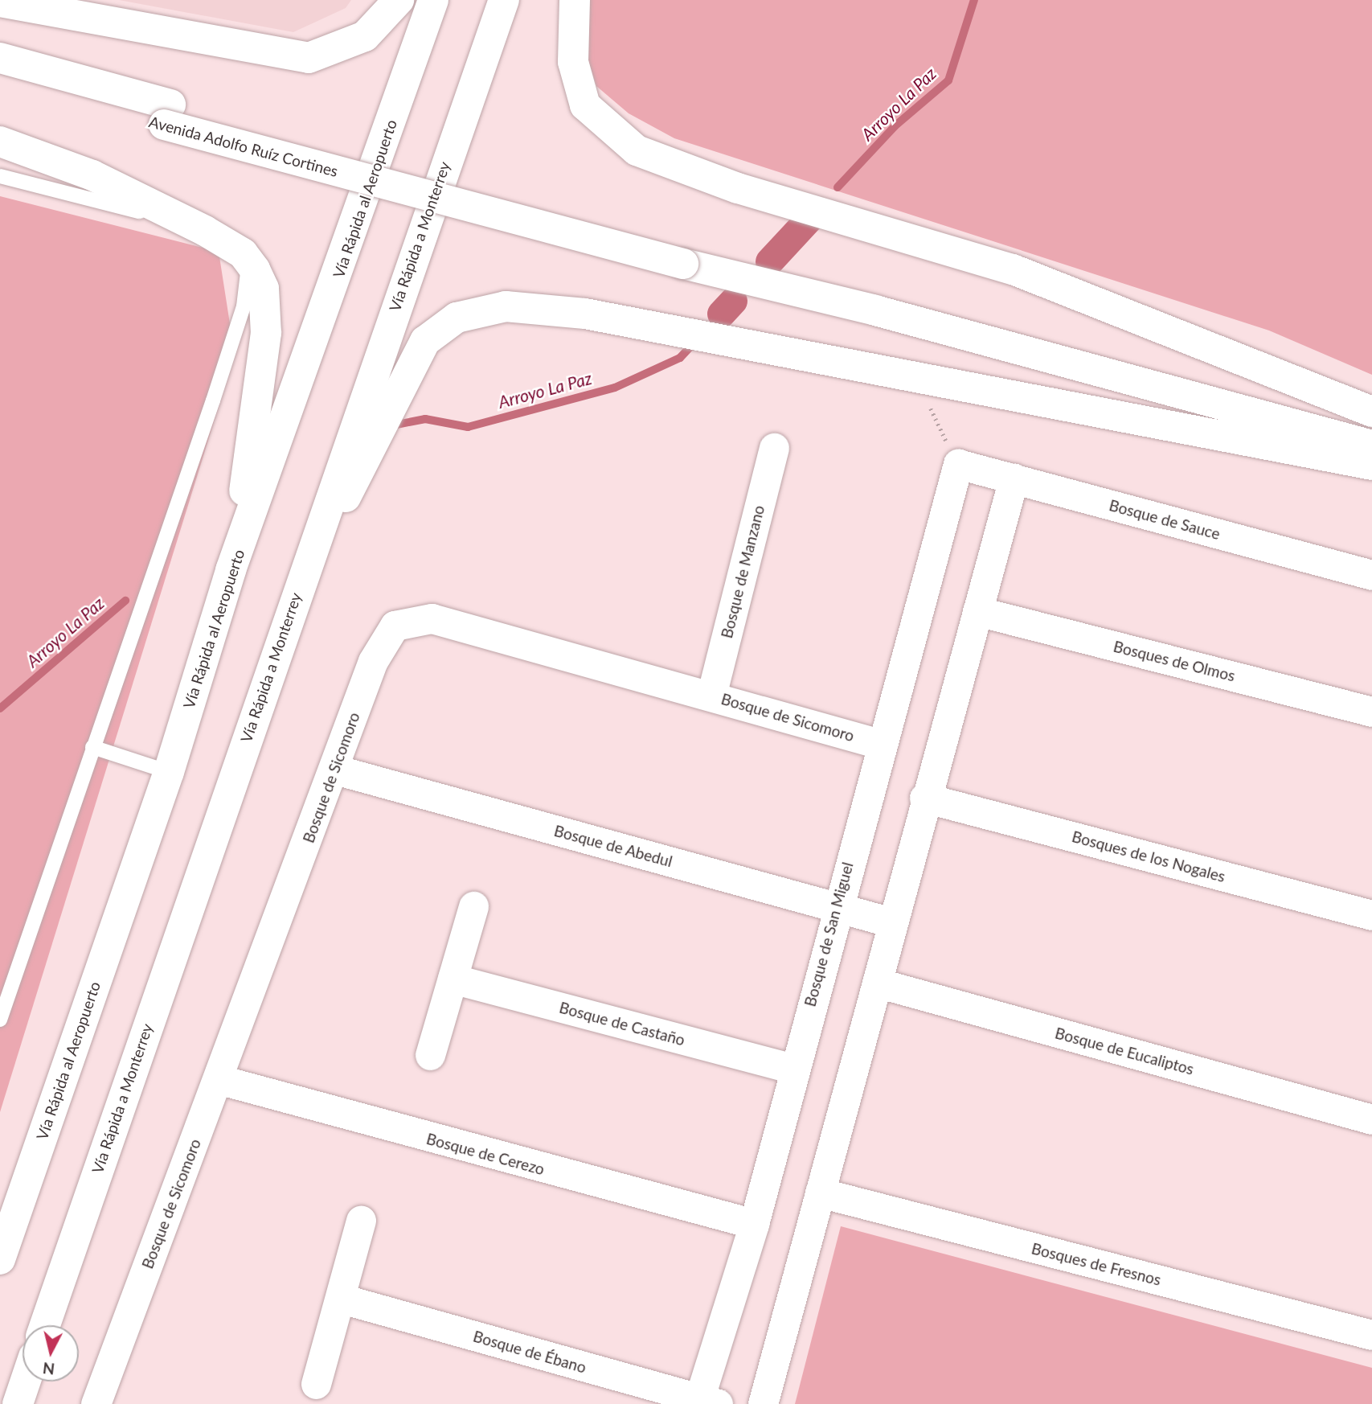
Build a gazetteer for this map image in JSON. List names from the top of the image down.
{
  "streets": {
    "main road": ["Avenida Adolfo Ruíz Cortines", "Vía Rápida al Aeropuerto", "Vía Rápida a Monterrey"],
    "street": [
      "Bosque de Sauce",
      "Bosque de Manzano",
      "Bosques de Olmos",
      "Bosque de Sicomoro",
      "Bosque de Abedul",
      "Bosques de los Nogales",
      "Bosque de San Miguel",
      "Bosque de Castaño",
      "Bosque de Eucaliptos",
      "Bosque de Cerezo",
      "Bosques de Fresnos",
      "Bosque de Ébano"
    ]
  },
  "crossings": [
    ["Bosque de Sauce", "Bosque de San Miguel"],
    ["Bosque de Manzano", "Bosque de Sicomoro"],
    ["Bosque de Sicomoro", "Bosque de Abedul"],
    ["Bosque de Sicomoro", "Bosque de San Miguel"],
    ["Bosque de Sicomoro", "Bosque de Cerezo"],
    ["Bosque de Abedul", "Bosque de San Miguel"],
    ["Bosque de San Miguel", "Bosque de Castaño"],
    ["Bosque de San Miguel", "Bosque de Cerezo"],
    ["Bosque de San Miguel", "Bosque de Ébano"]
  ],
  "water": ["Arroyo La Paz"],
  "north": "bottom"
}
